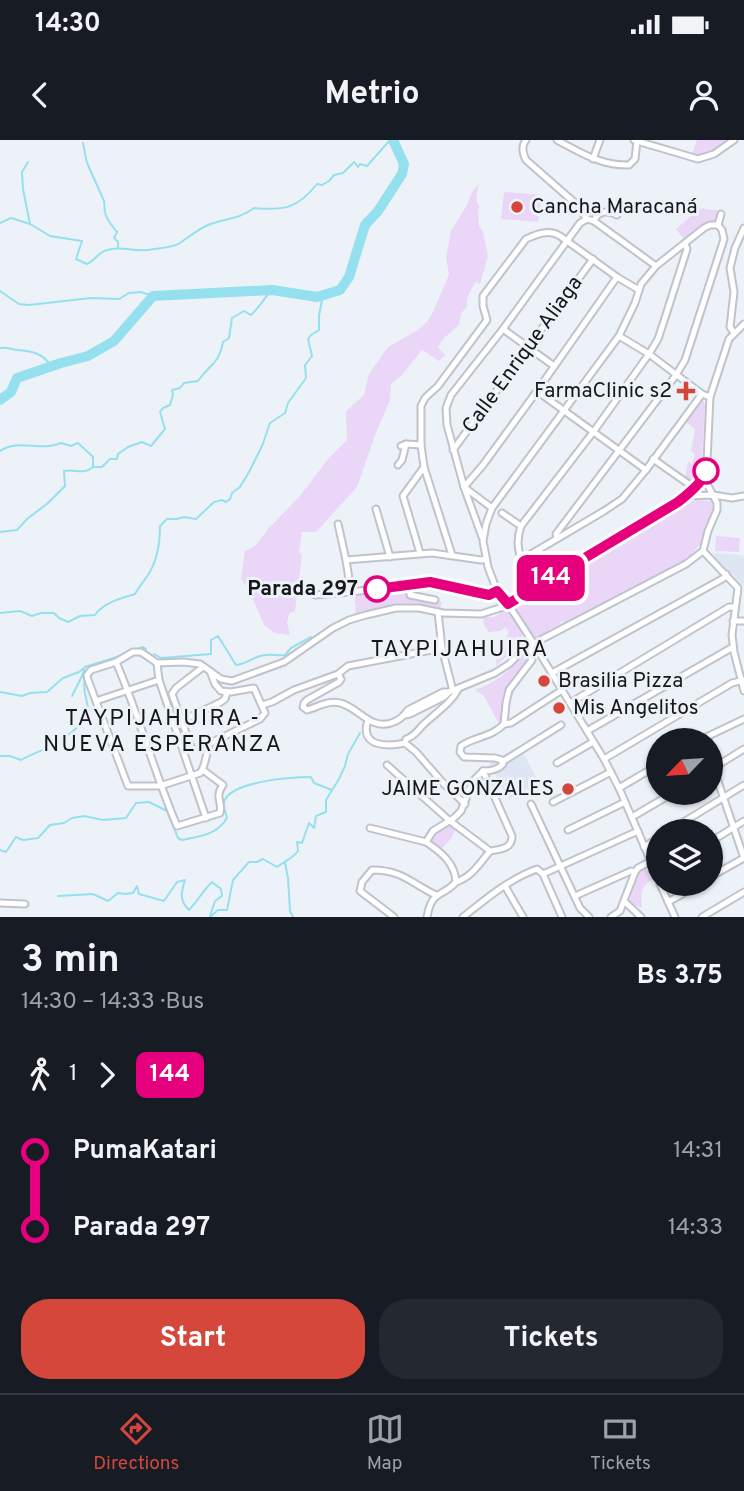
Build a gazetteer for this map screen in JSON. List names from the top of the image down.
{
  "streets": {
    "street": ["Calle Enrique Aliaga"]
  },
  "districts": ["TAYPIJAHUIRA", "TAYPIJAHUIRA - NUEVA ESPERANZA"],
  "places": {
    "other": [
      "Cancha Maracaná",
      "Parada 297",
      "Brasilia Pizza",
      "Mis Angelitos",
      "JAIME GONZALES"
    ],
    "health": ["FarmaClinic s2"]
  },
  "lines": ["bus line 144"],
  "north": "bottom left",
  "page": {
    "status": "14:30",
    "header": "Metrio",
    "on_map": "144",
    "heading": ["3 min", "14:30 – 14:33 · Bus", "Bs 3.75"],
    "legs": ["1", "144"],
    "list": [
      {
        "name": "PumaKatari",
        "value": "14:31"
      },
      {
        "name": "Parada 297",
        "value": "14:33"
      }
    ],
    "buttons": ["Start", "Tickets"],
    "tabs": ["Directions", "Map", "Tickets"]
  }
}
